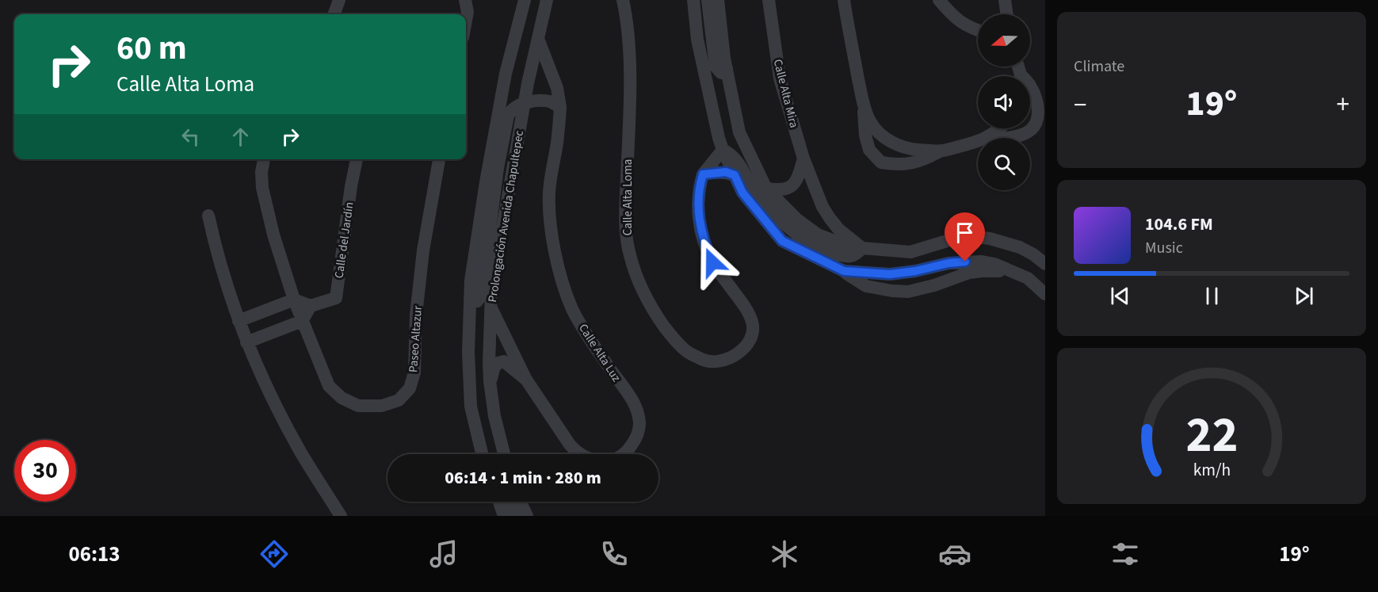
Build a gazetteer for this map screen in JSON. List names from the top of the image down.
{
  "streets": {
    "street": [
      "Calle Alta Mira",
      "Calle Alta Loma",
      "Prolongación Avenida Chapultepec",
      "Calle del Jardín",
      "Paseo Altazur",
      "Calle Alta Luz"
    ]
  },
  "crossings": [
    ["Prolongación Avenida Chapultepec", "Calle Alta Luz"]
  ],
  "north": "left",
  "page": {
    "tile": "Climate",
    "turn": ["60 m", "Calle Alta Loma"],
    "heat": ["−", "19°", "+"],
    "song": ["104.6 FM", "Music"],
    "limit": "30",
    "trip": "06:14 · 1 min · 280 m",
    "tabs": ["06:13", "19°"],
    "gauge": ["22", "km/h"]
  }
}
